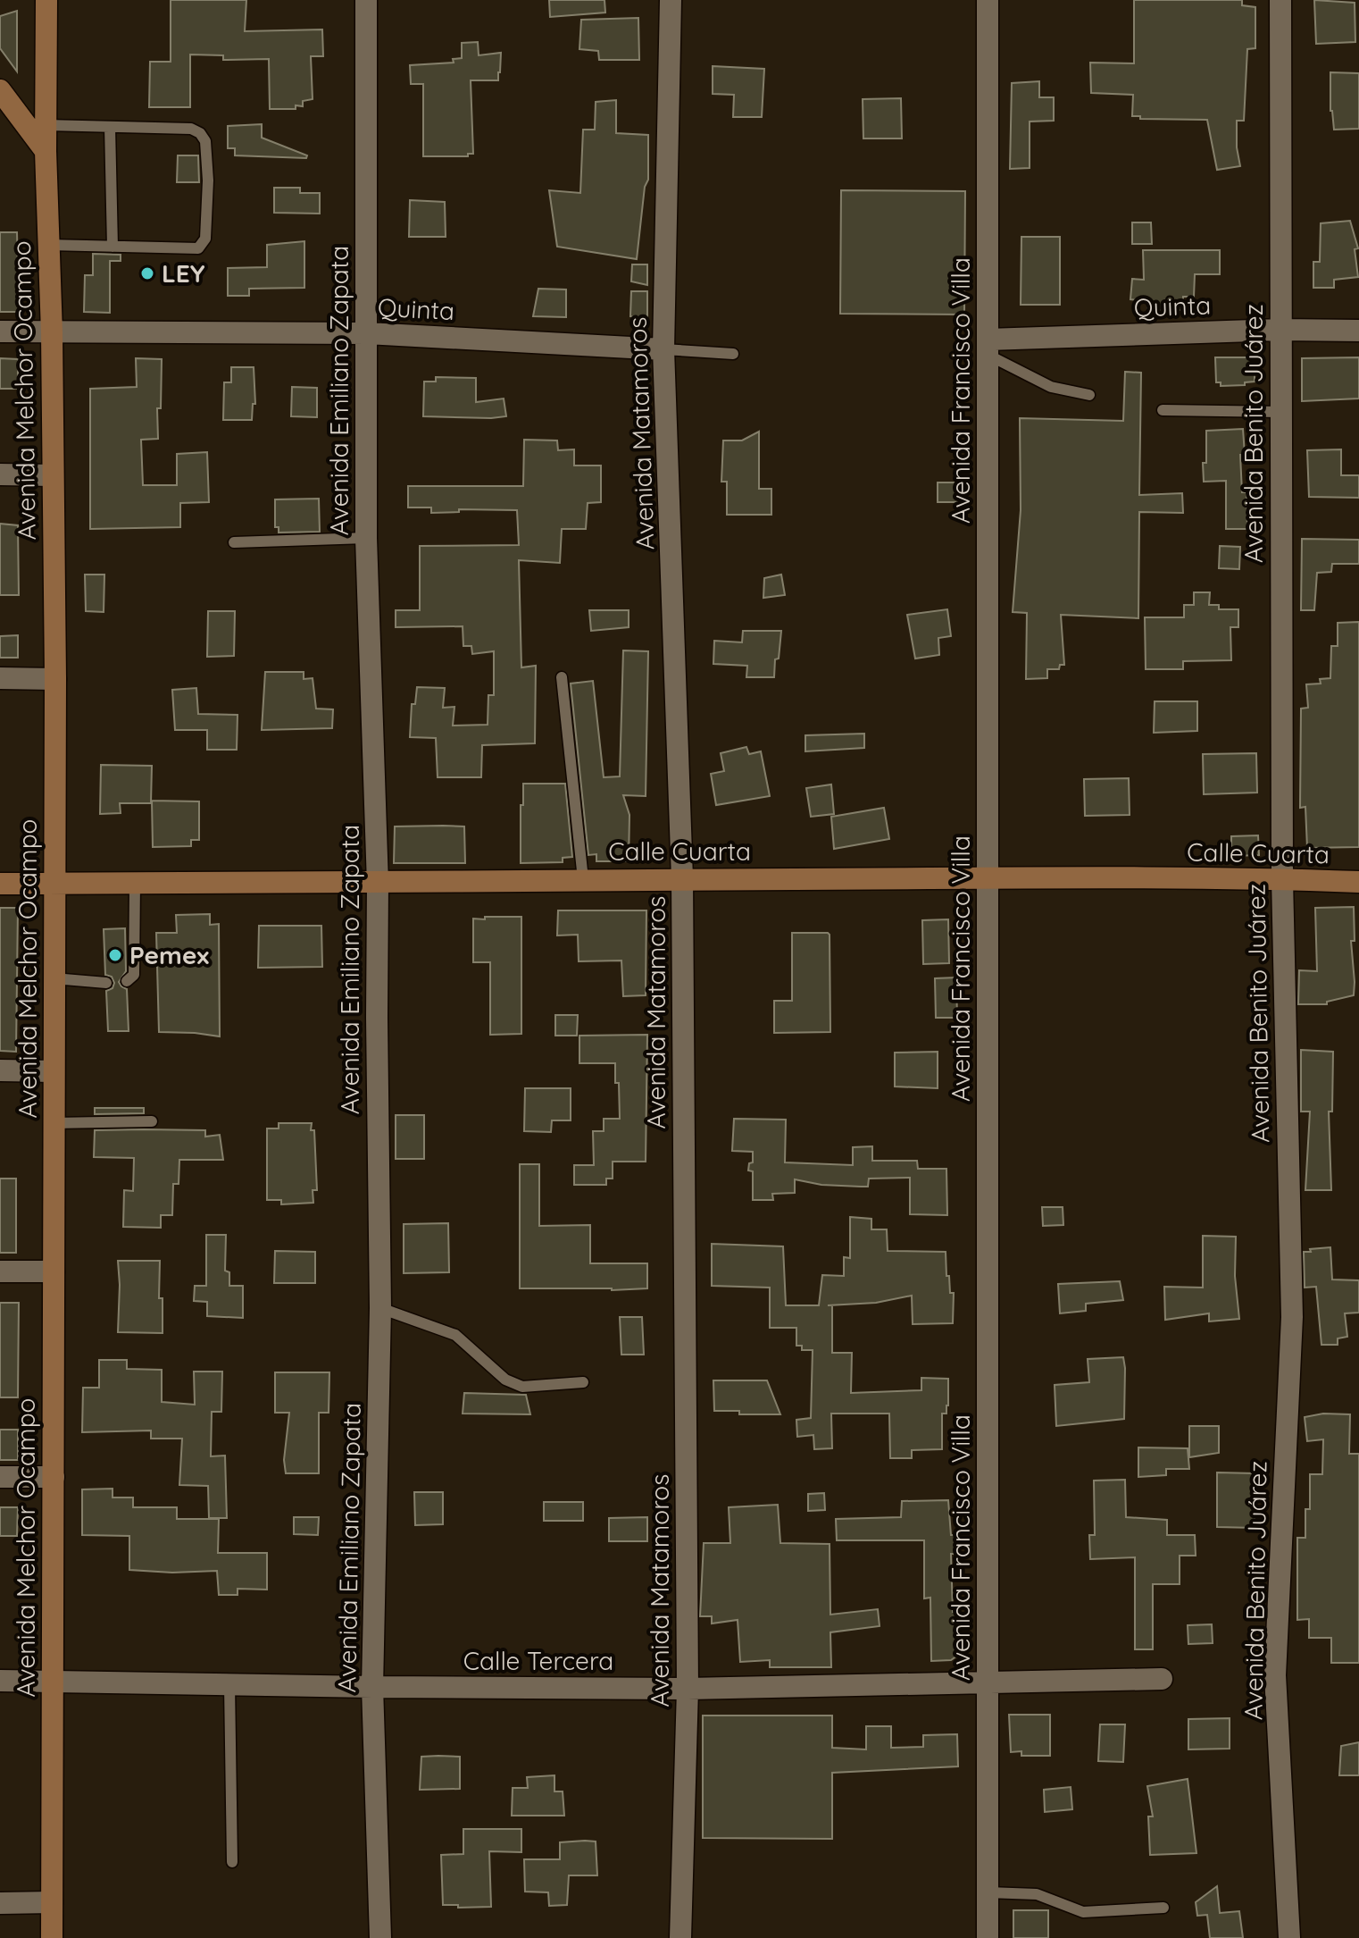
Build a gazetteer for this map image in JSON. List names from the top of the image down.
{
  "streets": {
    "main road": ["Avenida Melchor Ocampo", "Calle Cuarta"],
    "street": [
      "Quinta",
      "Avenida Emiliano Zapata",
      "Avenida Francisco Villa",
      "Avenida Matamoros",
      "Avenida Benito Juárez",
      "Calle Tercera"
    ]
  },
  "crossings": [
    ["Quinta", "Avenida Melchor Ocampo"],
    ["Quinta", "Avenida Emiliano Zapata"],
    ["Quinta", "Avenida Francisco Villa"],
    ["Quinta", "Avenida Matamoros"],
    ["Quinta", "Avenida Benito Juárez"],
    ["Avenida Melchor Ocampo", "Calle Cuarta"],
    ["Avenida Melchor Ocampo", "Calle Tercera"],
    ["Avenida Emiliano Zapata", "Calle Cuarta"],
    ["Avenida Emiliano Zapata", "Calle Tercera"],
    ["Avenida Francisco Villa", "Calle Cuarta"],
    ["Avenida Francisco Villa", "Calle Tercera"],
    ["Avenida Matamoros", "Calle Cuarta"],
    ["Avenida Matamoros", "Calle Tercera"],
    ["Avenida Benito Juárez", "Calle Cuarta"]
  ],
  "places": ["LEY", "Pemex"]
}
